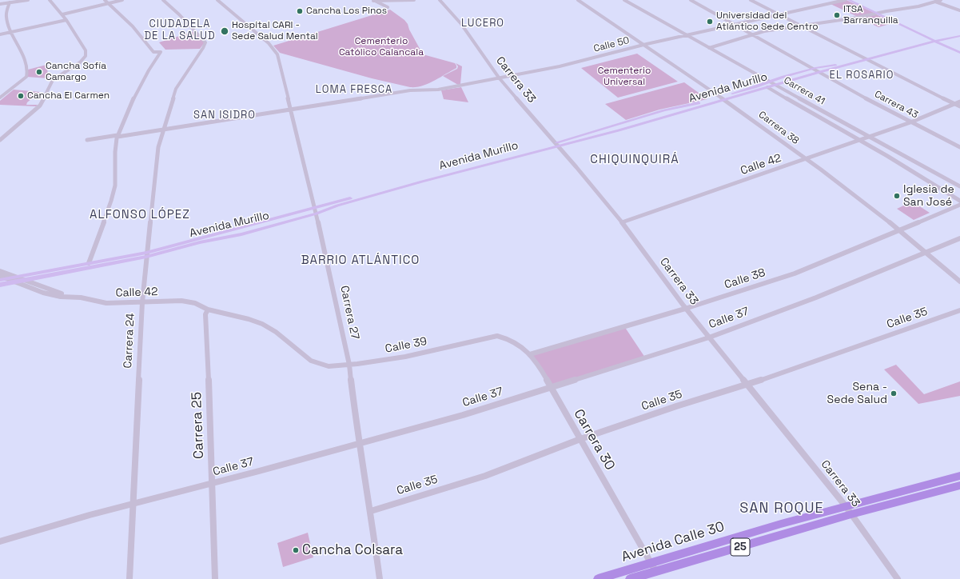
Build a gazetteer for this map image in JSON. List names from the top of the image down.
{
  "streets": {
    "highway": ["Avenida Calle 30", "25"],
    "main road": ["Avenida Murillo"],
    "street": [
      "Calle 50",
      "Carrera 33",
      "Carrera 41",
      "Carrera 43",
      "Carrera 38",
      "Calle 42",
      "Calle 38",
      "Carrera 27",
      "Calle 37",
      "Calle 35",
      "Carrera 24",
      "Calle 39",
      "Carrera 25",
      "Carrera 30"
    ]
  },
  "crossings": [
    ["Calle 50", "Carrera 33"],
    ["Calle 50", "Carrera 41"],
    ["Calle 50", "Carrera 43"],
    ["Calle 50", "Carrera 38"],
    ["Calle 50", "Carrera 27"],
    ["Calle 50", "Carrera 24"],
    ["Carrera 33", "Avenida Murillo"],
    ["Carrera 33", "Calle 42"],
    ["Carrera 33", "Calle 38"],
    ["Carrera 33", "Calle 37"],
    ["Carrera 33", "Calle 35"],
    ["Carrera 33", "Avenida Calle 30"],
    ["Avenida Murillo", "Carrera 41"],
    ["Avenida Murillo", "Carrera 43"],
    ["Avenida Murillo", "Carrera 38"],
    ["Avenida Murillo", "Calle 42"],
    ["Avenida Murillo", "Carrera 27"],
    ["Avenida Murillo", "Carrera 24"],
    ["Carrera 41", "Calle 42"],
    ["Carrera 43", "Calle 42"],
    ["Carrera 38", "Calle 42"],
    ["Carrera 38", "Calle 38"],
    ["Carrera 38", "Calle 37"],
    ["Calle 42", "Carrera 24"],
    ["Calle 42", "Calle 39"],
    ["Calle 42", "Carrera 25"],
    ["Calle 38", "Carrera 30"],
    ["Carrera 27", "Calle 37"],
    ["Carrera 27", "Calle 35"],
    ["Carrera 27", "Calle 39"],
    ["Calle 37", "Carrera 24"],
    ["Calle 37", "Carrera 25"],
    ["Calle 37", "Carrera 30"],
    ["Calle 35", "Carrera 30"],
    ["Calle 39", "Carrera 30"],
    ["Carrera 30", "Avenida Calle 30"]
  ],
  "districts": [
    "LUCERO",
    "CIUDADELA DE LA SALUD",
    "EL ROSARIO",
    "LOMA FRESCA",
    "SAN ISIDRO",
    "CHIQUINQUIRÁ",
    "ALFONSO LÓPEZ",
    "BARRIO ATLÁNTICO",
    "SAN ROQUE"
  ],
  "parks": ["Cementerio Católico Calancala", "Cementerio Universal"],
  "places": [
    "Cancha Los Pinos",
    "ITSA Barranquilla",
    "Universidad del Atlántico Sede Centro",
    "Hospital CARI - Sede Salud Mental",
    "Cancha Sofía Camargo",
    "Cancha El Carmen",
    "Iglesia de San José",
    "Sena - Sede Salud",
    "Cancha Colsara"
  ]
}
